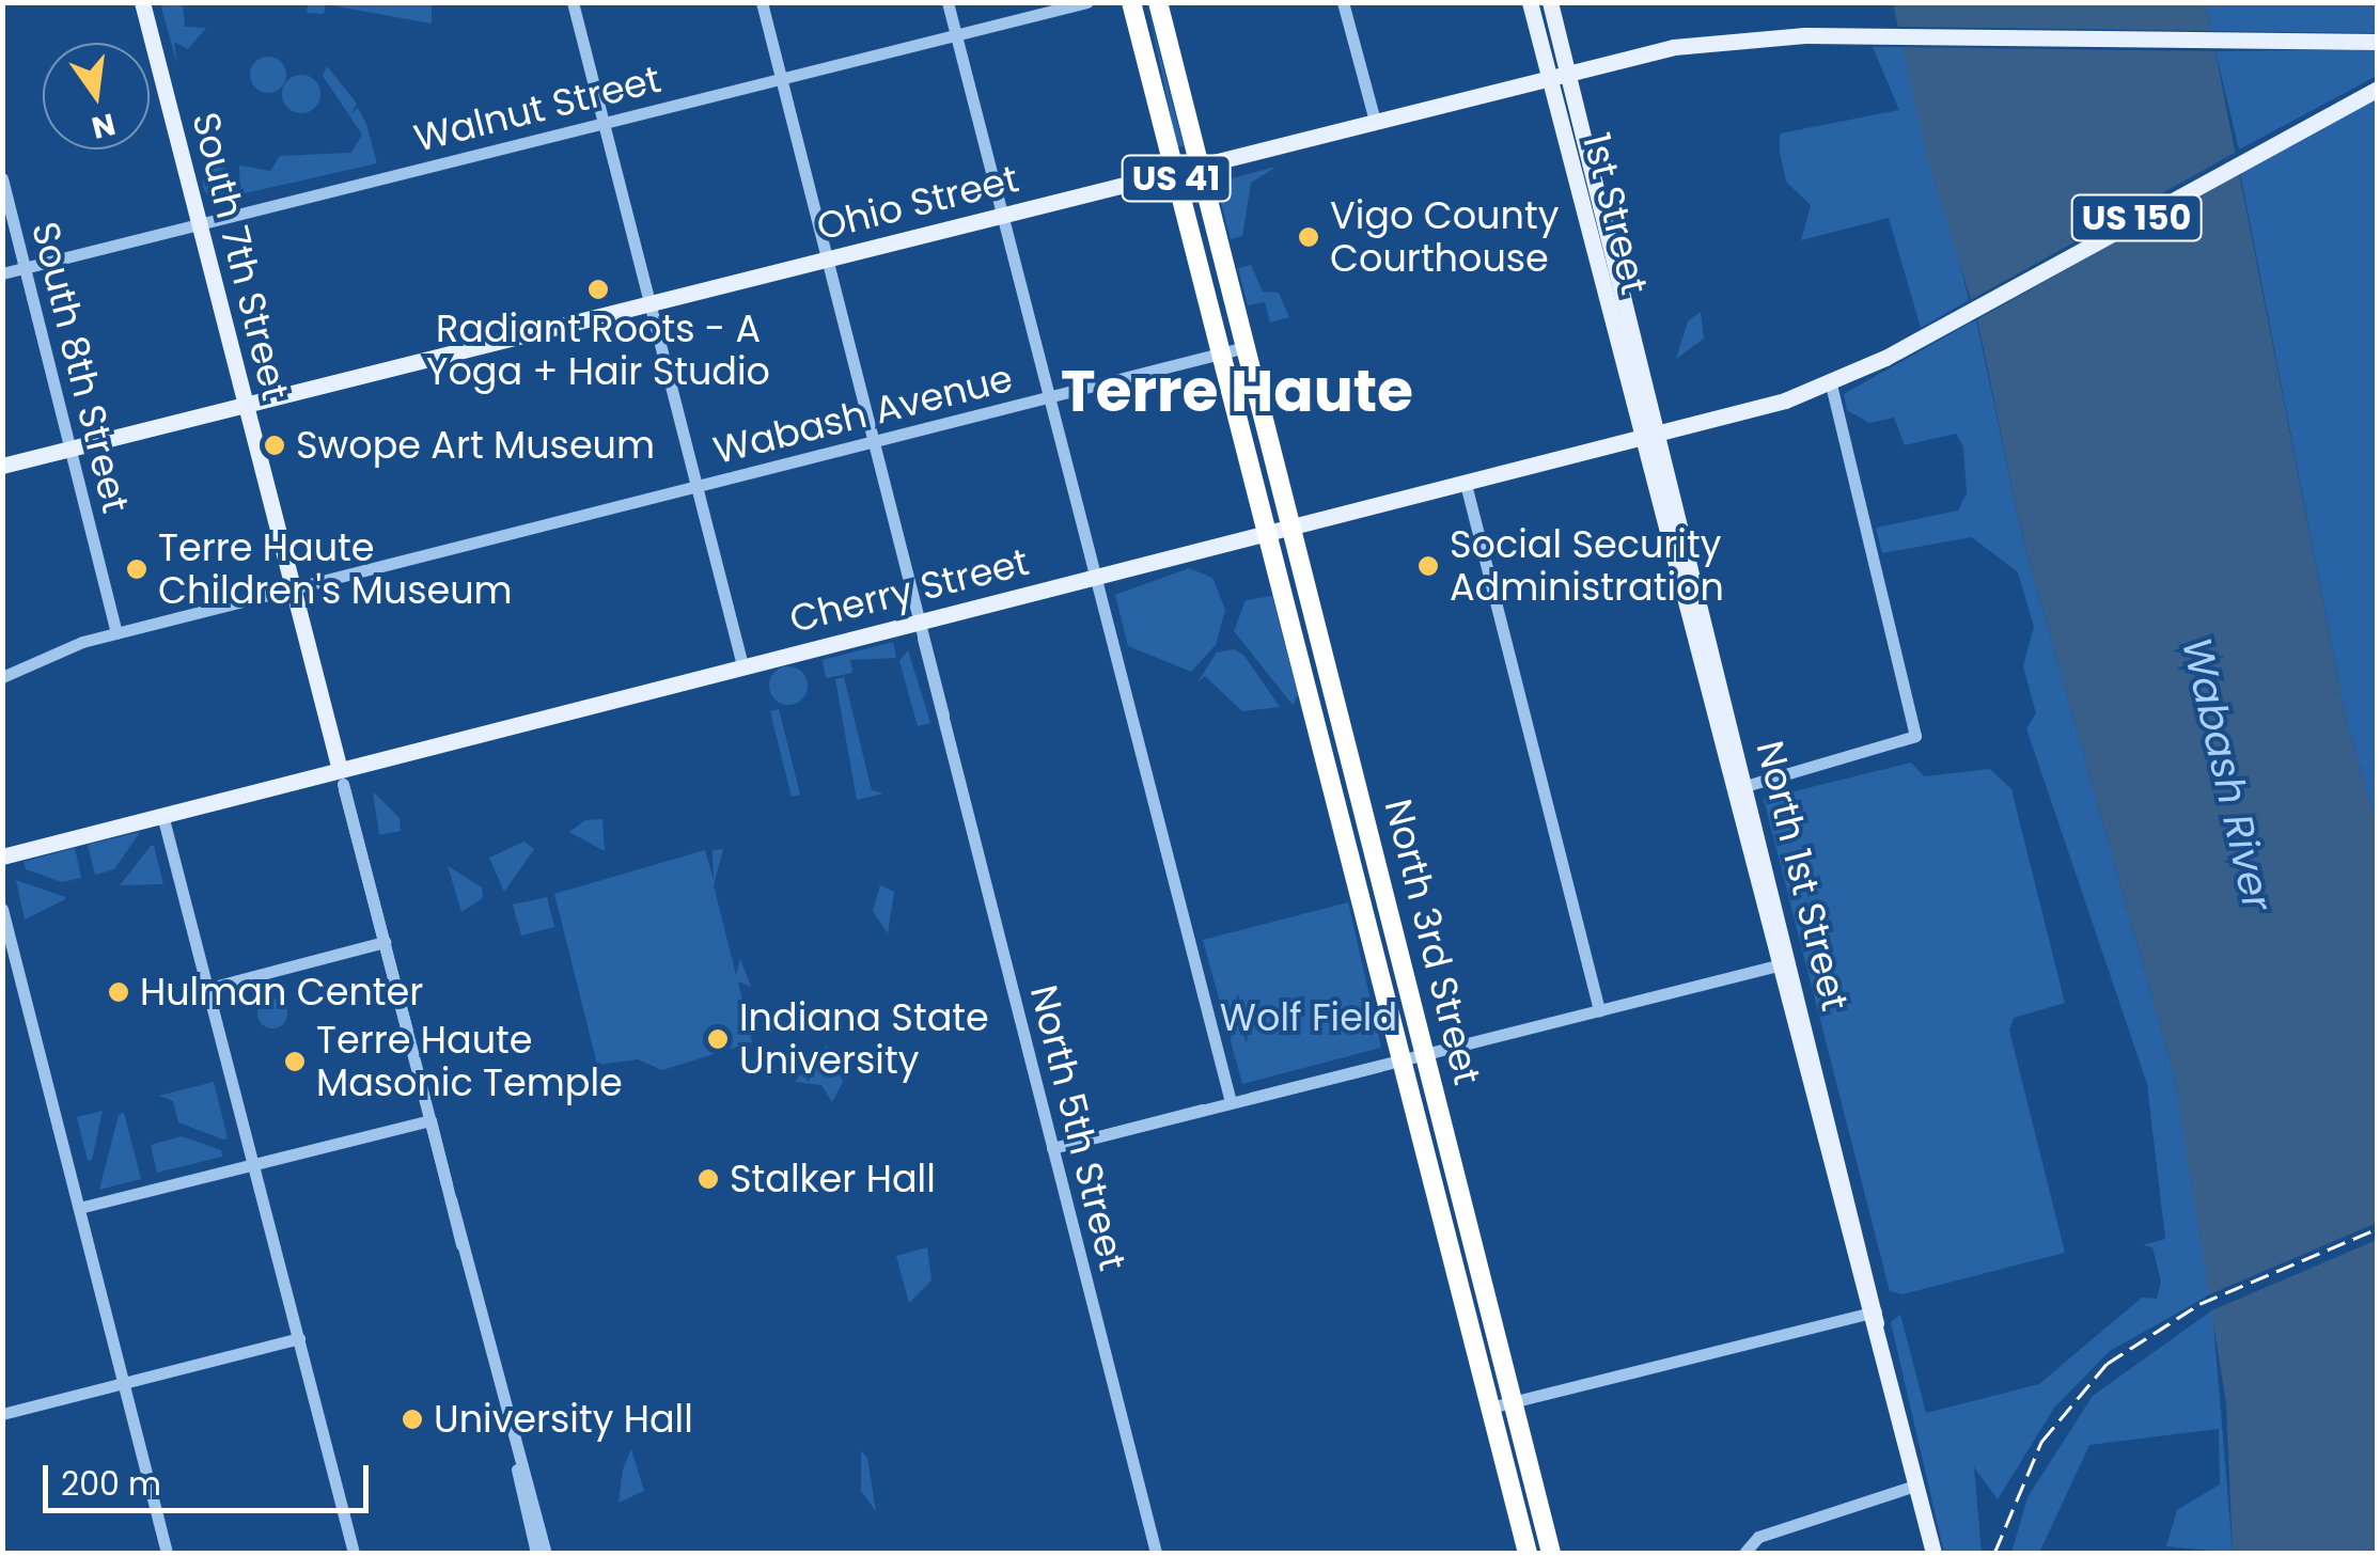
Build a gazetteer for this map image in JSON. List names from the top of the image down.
{
  "streets": {
    "highway": ["US 41", "North 3rd Street"],
    "main road": [
      "Ohio Street",
      "1st Street",
      "US 150",
      "South 7th Street",
      "Cherry Street",
      "North 1st Street"
    ],
    "street": [
      "Walnut Street",
      "South 8th Street",
      "Wabash Avenue",
      "North 5th Street"
    ]
  },
  "crossings": [
    ["Walnut Street", "South 7th Street"],
    ["Walnut Street", "South 8th Street"],
    ["Walnut Street", "North 5th Street"],
    ["US 41", "Ohio Street"],
    ["US 41", "Wabash Avenue"],
    ["US 41", "North 3rd Street"],
    ["Ohio Street", "1st Street"],
    ["Ohio Street", "South 7th Street"],
    ["Ohio Street", "South 8th Street"],
    ["Ohio Street", "North 5th Street"],
    ["1st Street", "Cherry Street"],
    ["1st Street", "North 1st Street"],
    ["US 150", "Cherry Street"],
    ["South 7th Street", "Wabash Avenue"],
    ["South 7th Street", "Cherry Street"],
    ["South 8th Street", "Wabash Avenue"],
    ["Wabash Avenue", "North 3rd Street"],
    ["Wabash Avenue", "North 5th Street"],
    ["Cherry Street", "North 1st Street"],
    ["Cherry Street", "North 3rd Street"],
    ["Cherry Street", "North 5th Street"]
  ],
  "districts": ["Terre Haute"],
  "water": ["Wabash River"],
  "parks": ["Wolf Field"],
  "places": [
    "Vigo County Courthouse",
    "Radiant Roots - A Yoga + Hair Studio",
    "Swope Art Museum",
    "Social Security Administration",
    "Terre Haute Children's Museum",
    "Hulman Center",
    "Indiana State University",
    "Terre Haute Masonic Temple",
    "Stalker Hall",
    "University Hall"
  ],
  "scale_bar": "200 m",
  "north": "bottom"
}
